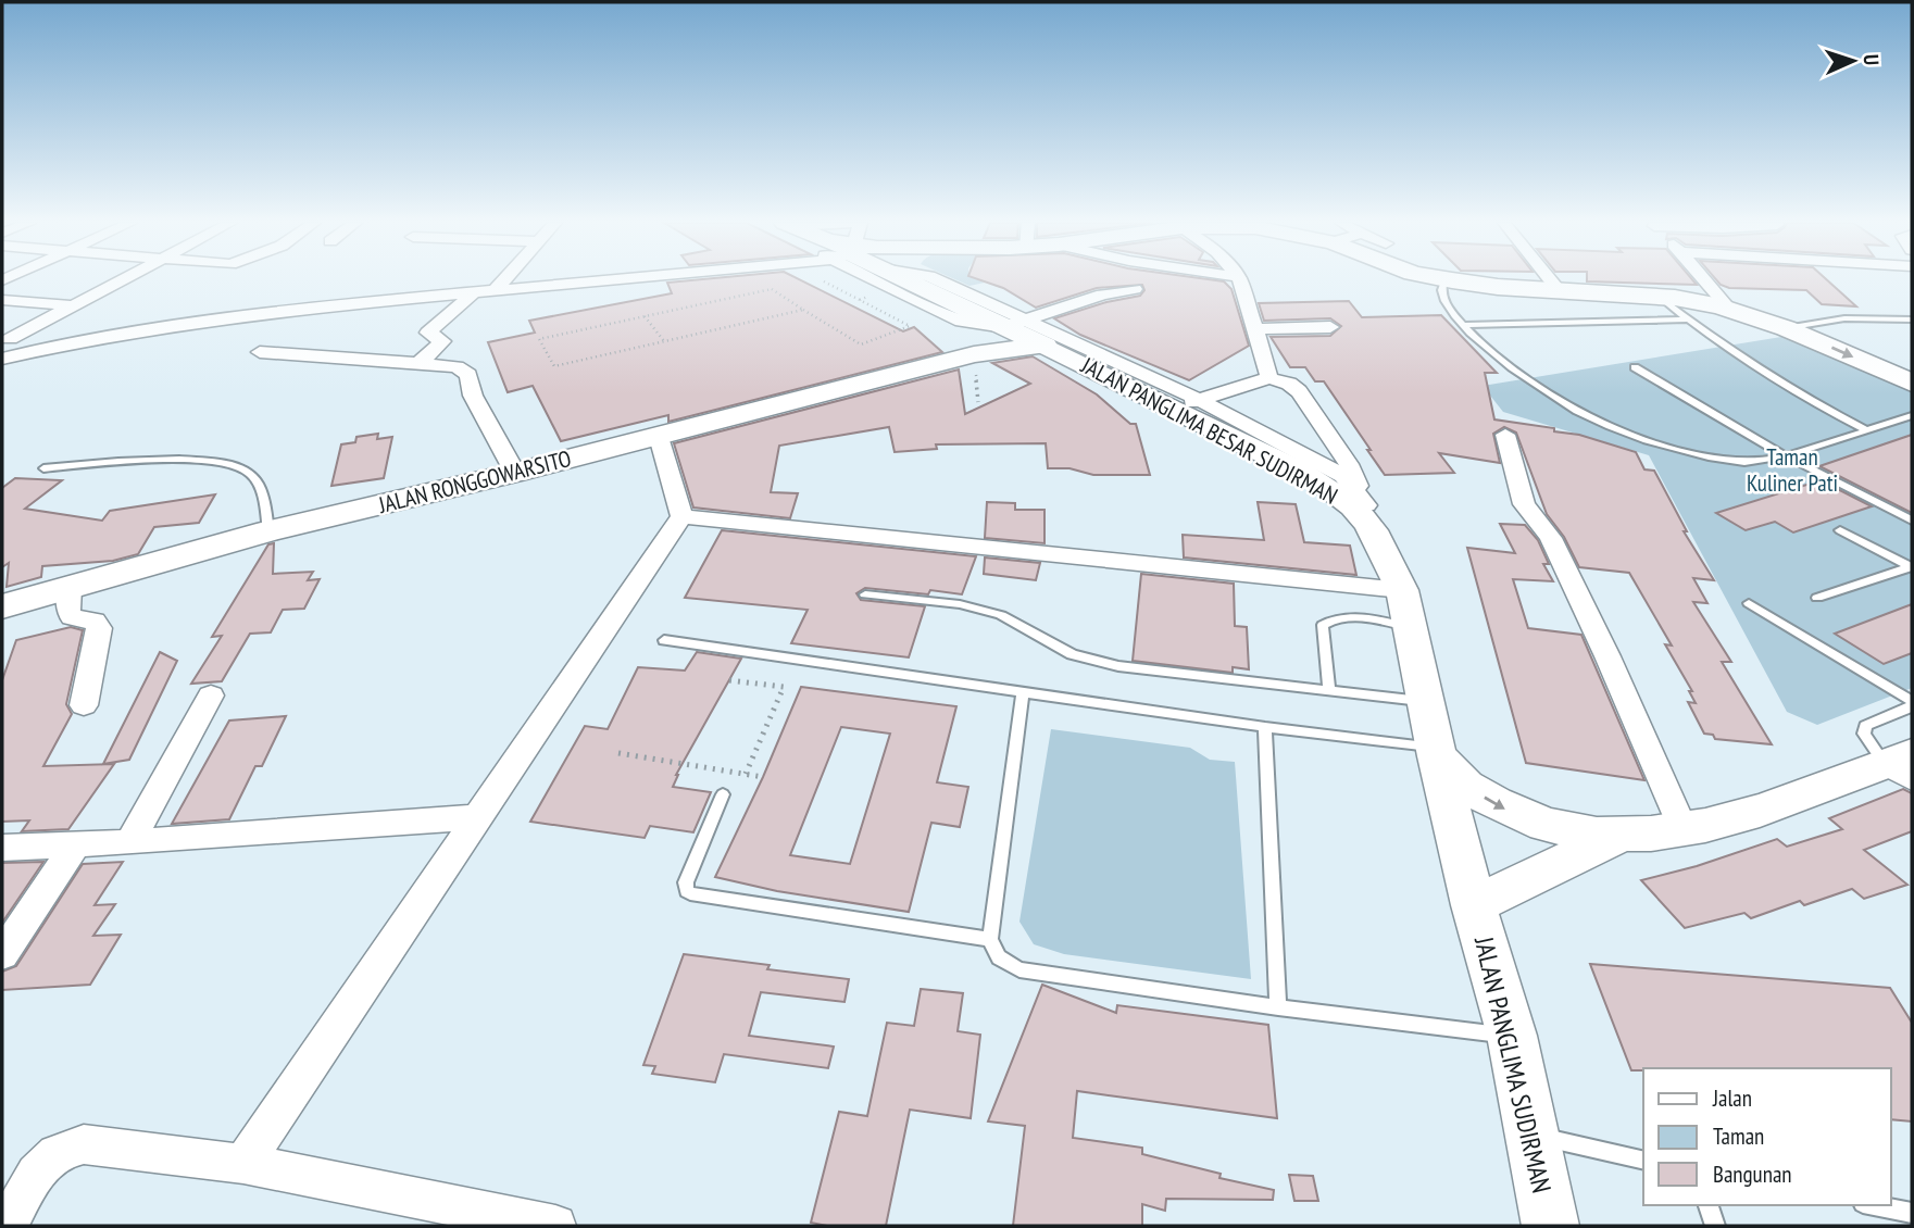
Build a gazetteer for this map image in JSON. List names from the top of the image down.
{
  "streets": {
    "main road": ["JALAN PANGLIMA BESAR SUDIRMAN", "JALAN RONGGOWARSITO", "JALAN PANGLIMA SUDIRMAN"]
  },
  "crossings": [
    ["JALAN PANGLIMA BESAR SUDIRMAN", "JALAN RONGGOWARSITO"],
    ["JALAN PANGLIMA BESAR SUDIRMAN", "JALAN PANGLIMA SUDIRMAN"]
  ],
  "parks": ["Taman Kuliner Pati"],
  "legend": ["Jalan", "Taman", "Bangunan"],
  "north": "right"
}
